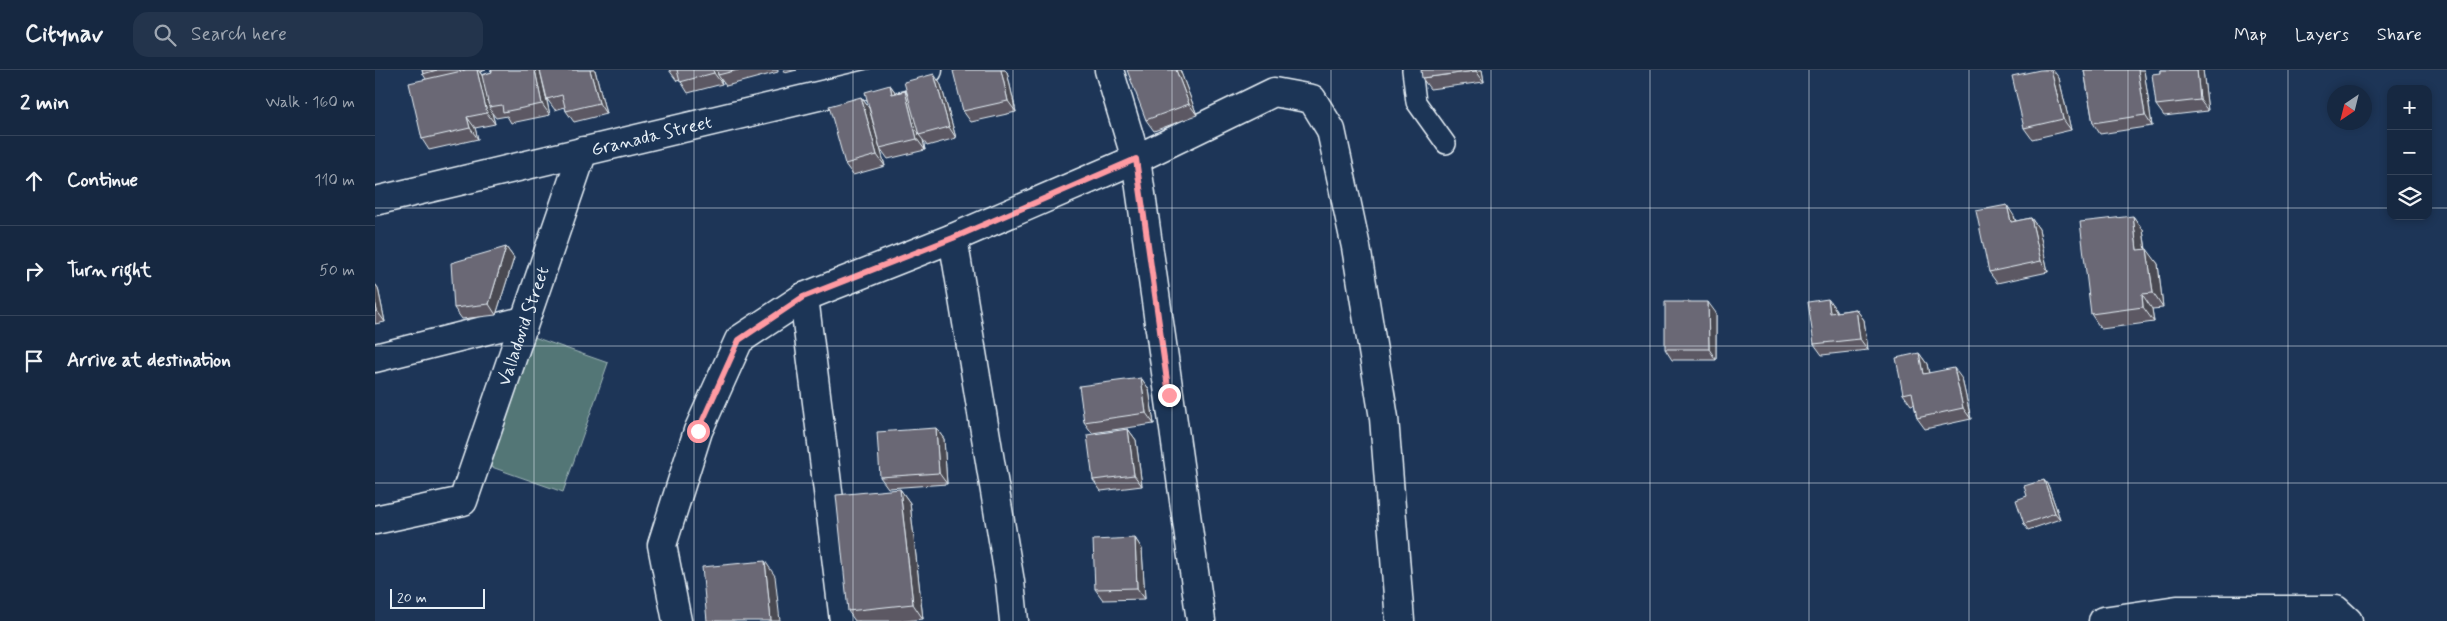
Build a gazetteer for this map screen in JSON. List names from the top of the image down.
{
  "streets": {
    "street": ["Granada Street", "Valladovid Street"]
  },
  "crossings": [
    ["Granada Street", "Valladovid Street"]
  ],
  "scale_bar": "20 m",
  "north": "bottom left",
  "page": {
    "header": "Citynav",
    "search": "Search here",
    "nav": ["Map", "Layers", "Share"],
    "heading": ["2 min", "Walk · 160 m"],
    "map_buttons": ["+", "−"],
    "list": [
      ["Continue", "110 m"],
      ["Turn right", "50 m"],
      "Arrive at destination"
    ],
    "scale": "20 m"
  }
}
